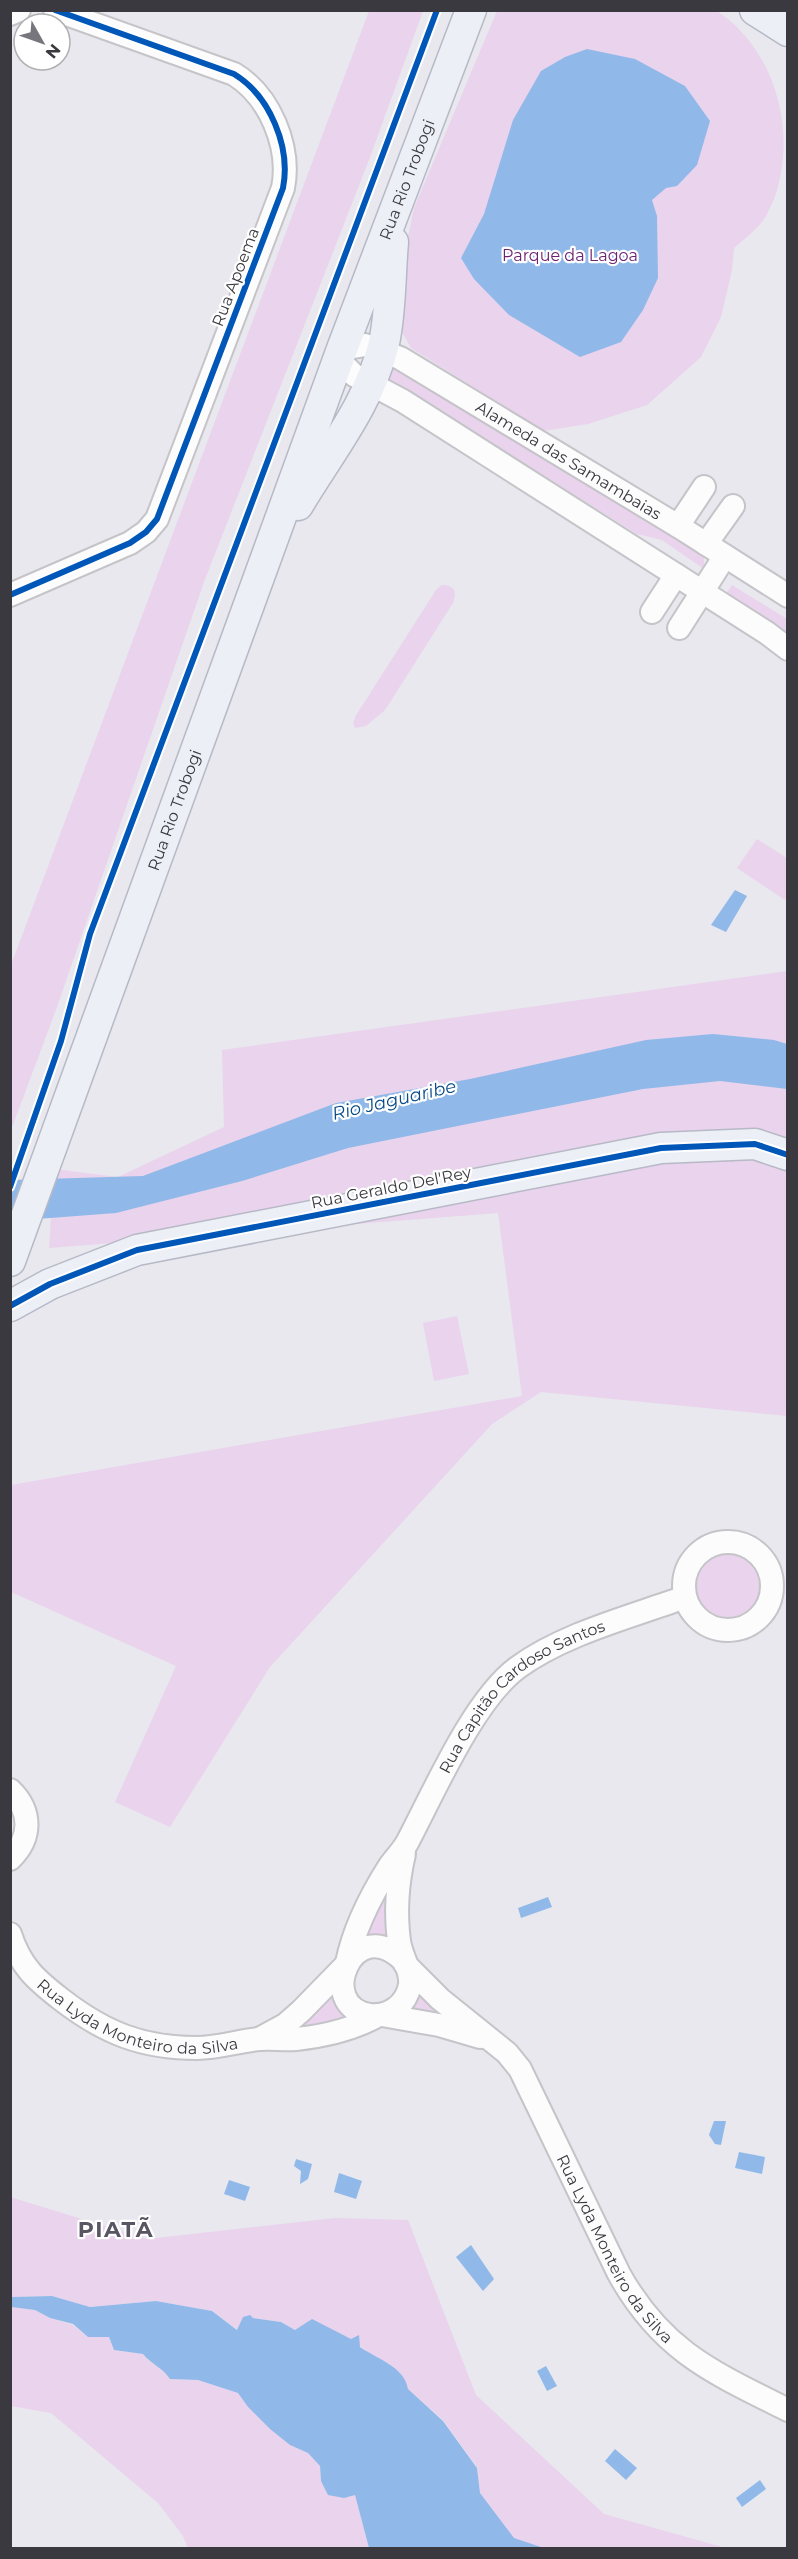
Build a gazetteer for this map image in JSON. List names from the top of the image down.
{
  "streets": {
    "main road": ["Rua Rio Trobogi", "Rua Geraldo Del'Rey"],
    "street": [
      "Rua Apoema",
      "Alameda das Samambaias",
      "Rua Capitão Cardoso Santos",
      "Rua Lyda Monteiro da Silva"
    ]
  },
  "crossings": [
    ["Rua Rio Trobogi", "Alameda das Samambaias"],
    ["Rua Capitão Cardoso Santos", "Rua Lyda Monteiro da Silva"]
  ],
  "districts": ["PIATÃ"],
  "water": ["Rio Jaguaribe"],
  "parks": ["Parque da Lagoa"],
  "north": "bottom right"
}
